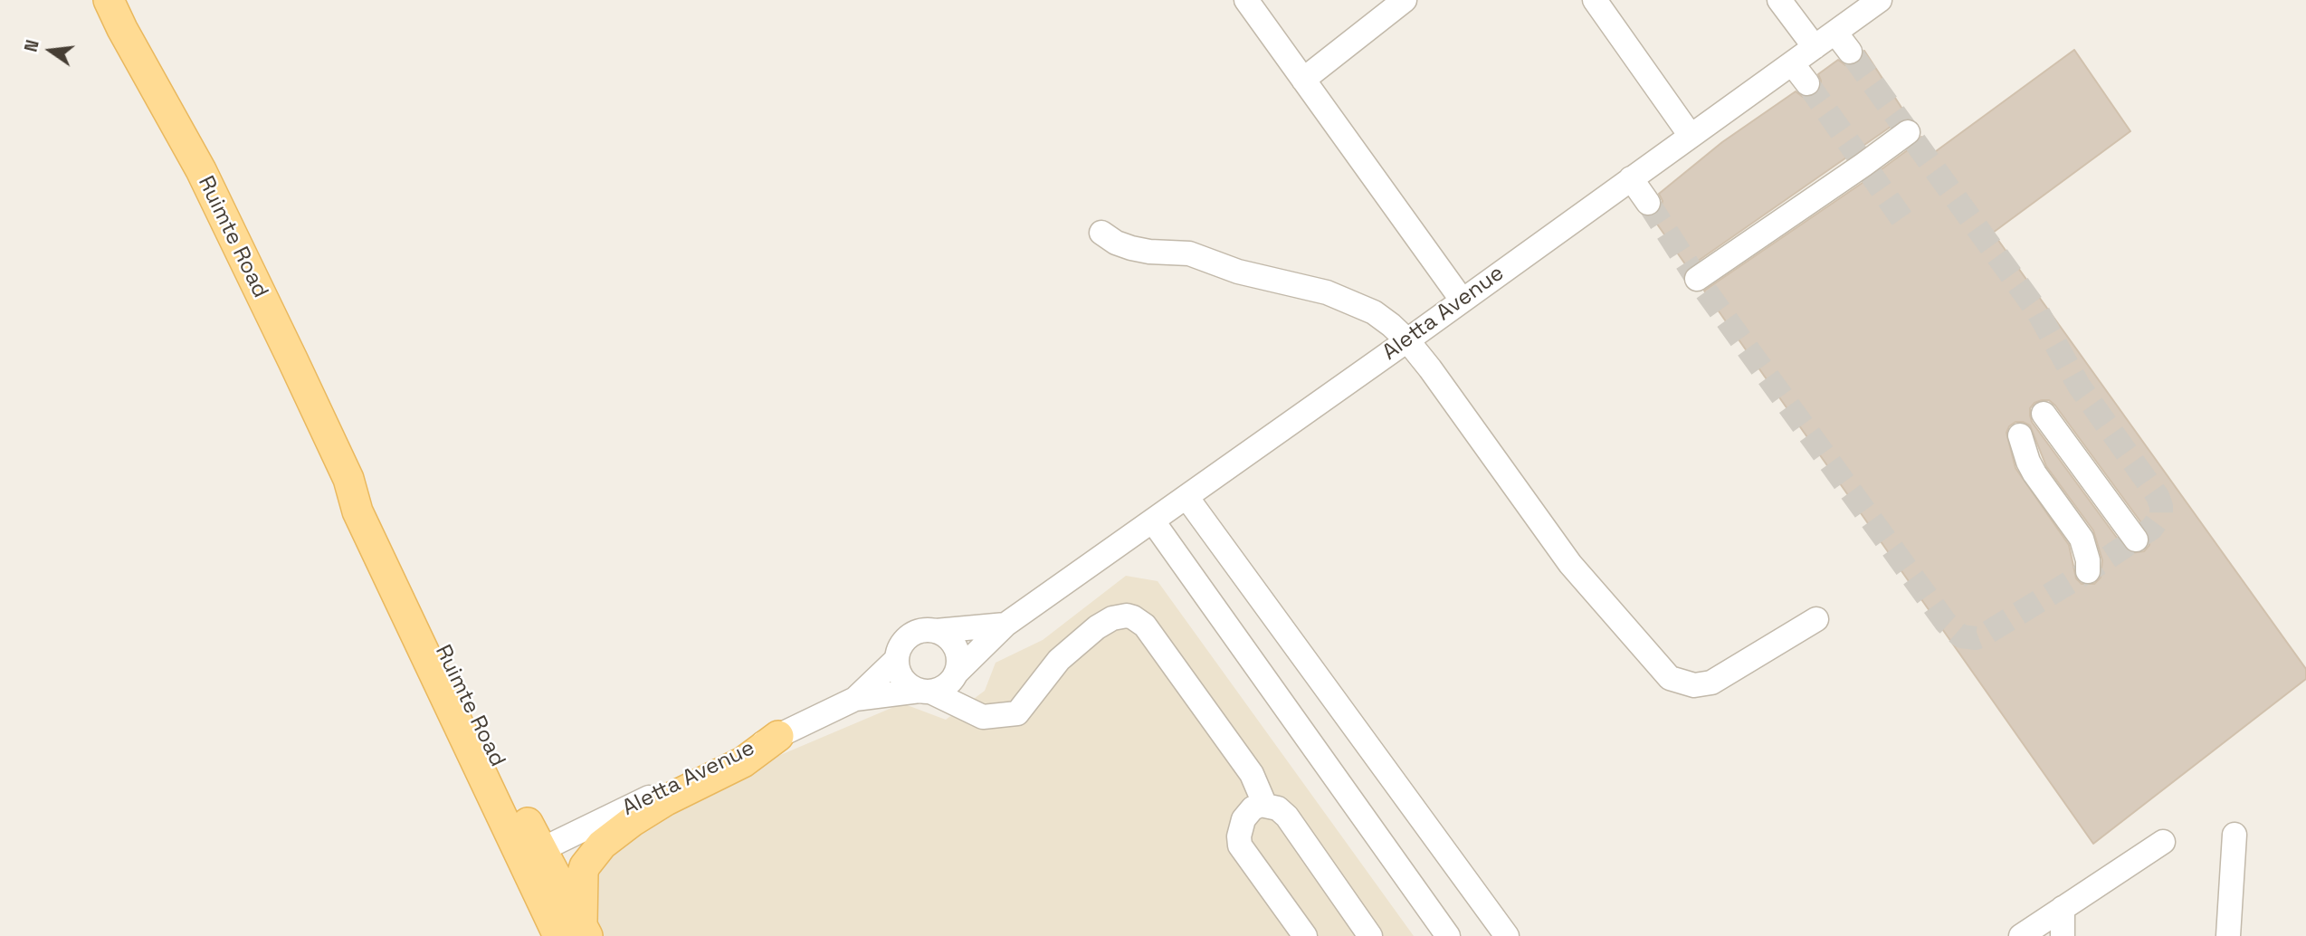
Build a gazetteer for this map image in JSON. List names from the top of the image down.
{
  "streets": {
    "main road": ["Ruimte Road"],
    "street": ["Aletta Avenue"]
  },
  "crossings": [
    ["Ruimte Road", "Aletta Avenue"]
  ],
  "north": "left"
}
